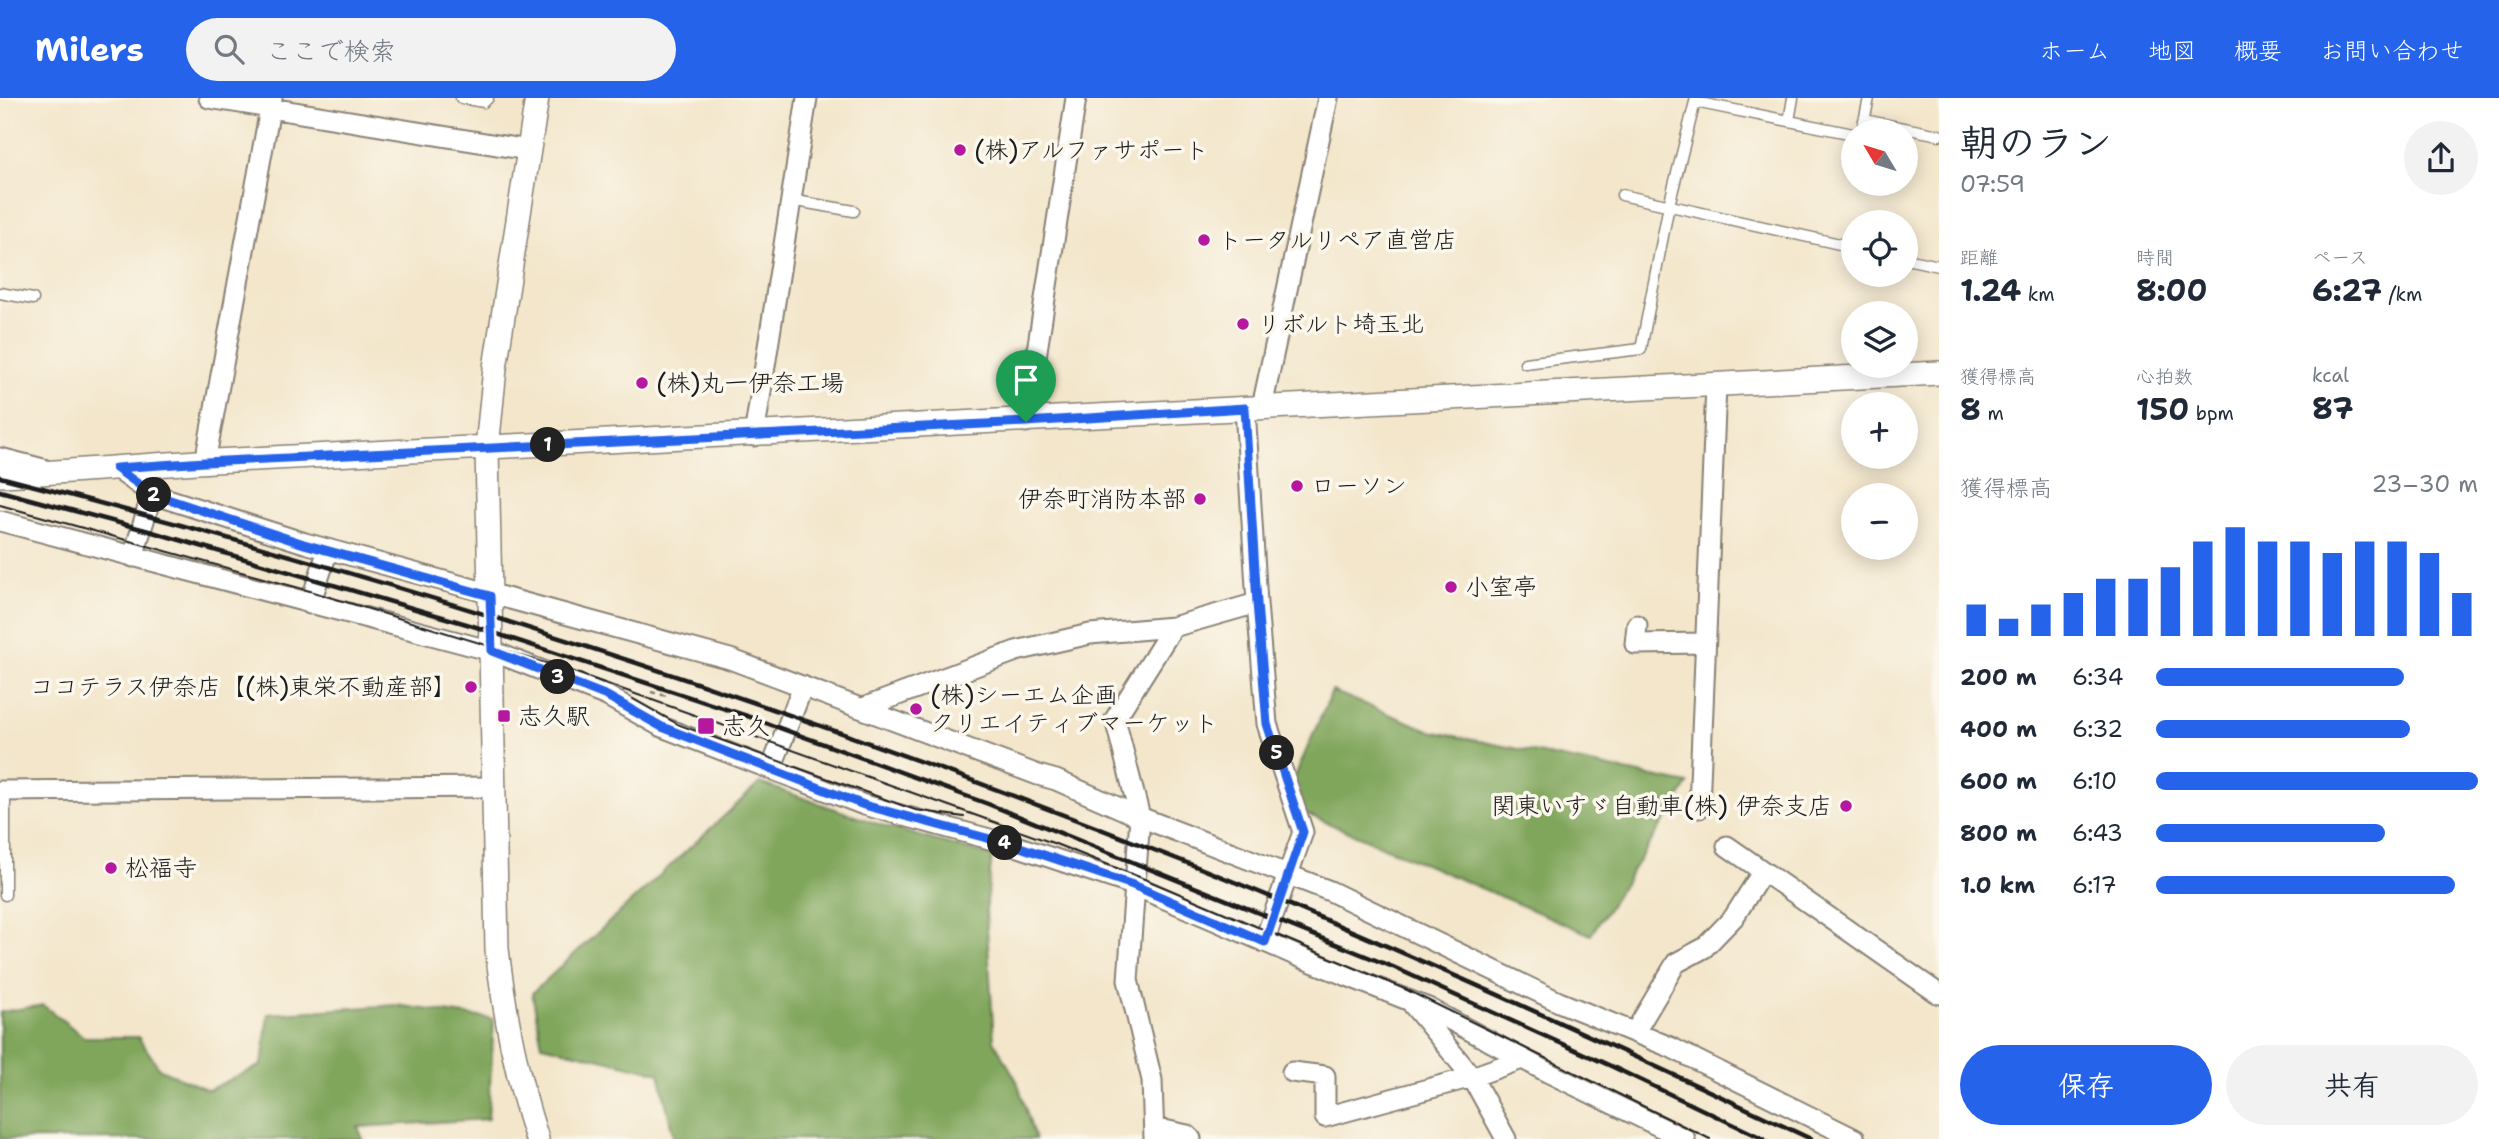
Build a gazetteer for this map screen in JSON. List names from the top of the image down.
{
  "places": {
    "other": [
      "(株)アルファサポート",
      "トータルリペア直営店",
      "リボルト埼玉北",
      "(株)丸一伊奈工場",
      "ローソン",
      "伊奈町消防本部",
      "小室亭",
      "ココテラス伊奈店【(株)東栄不動産部】",
      "(株)シーエム企画 クリエイティブマーケット",
      "関東いすゞ自動車(株) 伊奈支店",
      "松福寺"
    ],
    "transit": ["志久駅", "志久"]
  },
  "north": "top left",
  "page": {
    "header": "Milers",
    "search": "ここで検索",
    "nav": [
      "ホーム",
      "地図",
      "概要",
      "お問い合わせ"
    ],
    "heading": ["朝のラン", "07:59"],
    "map_buttons": ["+", "−"],
    "stats": [
      ["距離", "1.24 km"],
      ["時間", "8:00"],
      ["ペース", "6:27 /km"],
      ["獲得標高", "8 m"],
      ["心拍数", "150 bpm"],
      ["kcal", "87"]
    ],
    "pins": [
      "1",
      "2",
      "3",
      "5",
      "4"
    ],
    "chart": ["獲得標高", "23–30 m"],
    "list": [
      {
        "name": "200 m",
        "note": "6:34"
      },
      {
        "name": "400 m",
        "note": "6:32"
      },
      {
        "name": "600 m",
        "note": "6:10"
      },
      {
        "name": "800 m",
        "note": "6:43"
      },
      {
        "name": "1.0 km",
        "note": "6:17"
      }
    ],
    "buttons": ["保存", "共有"]
  }
}
